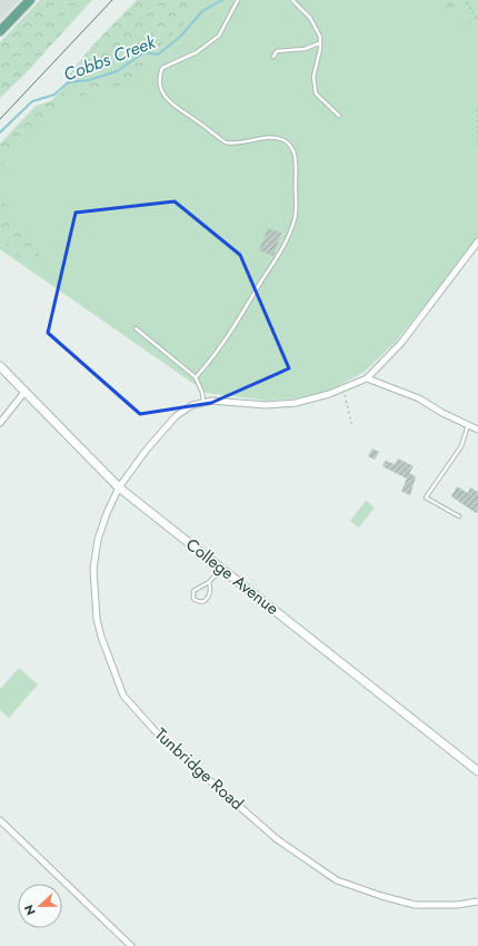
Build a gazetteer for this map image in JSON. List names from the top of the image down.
{
  "streets": {
    "main road": ["College Avenue"],
    "street": ["Tunbridge Road"]
  },
  "crossings": [
    ["College Avenue", "Tunbridge Road"]
  ],
  "water": ["Cobbs Creek"],
  "north": "left"
}
